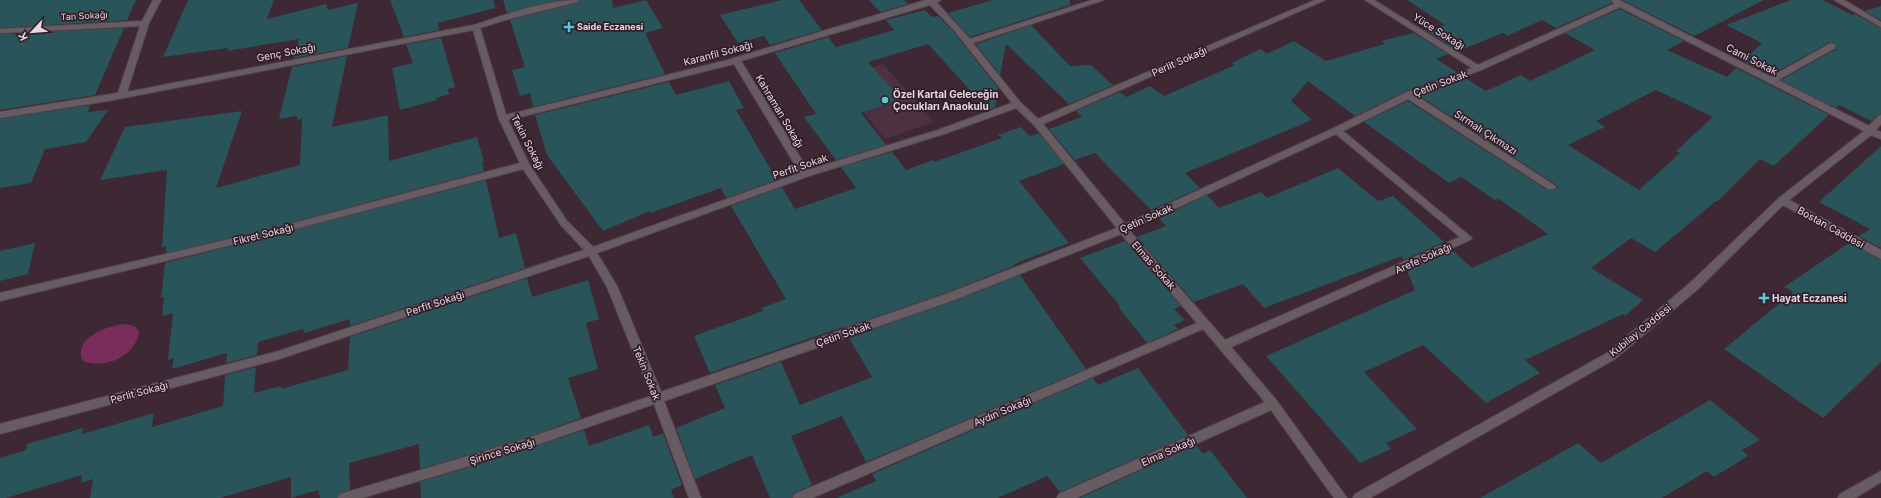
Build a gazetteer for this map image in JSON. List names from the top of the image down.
{
  "streets": {
    "street": [
      "Tan Sokağı",
      "Yüce Sokağı",
      "Genç Sokağı",
      "Karanfil Sokağı",
      "Cami Sokak",
      "Perlit Sokağı",
      "Çetin Sokak",
      "Kahraman Sokağı",
      "Sırmalı Çıkmazı",
      "Tekin Sokağı",
      "Perfit Sokak",
      "Bostan Caddesi",
      "Fikret Sokağı",
      "Arefe Sokağı",
      "Elmas Sokak",
      "Perfit Sokağı",
      "Kubilay Caddesi",
      "Tekin Sokak",
      "Aydın Sokağı",
      "Şirince Sokağı",
      "Elma Sokağı"
    ]
  },
  "crossings": [
    ["Yüce Sokağı", "Çetin Sokak"],
    ["Genç Sokağı", "Tekin Sokağı"],
    ["Karanfil Sokağı", "Kahraman Sokağı"],
    ["Karanfil Sokağı", "Tekin Sokağı"],
    ["Karanfil Sokağı", "Elmas Sokak"],
    ["Cami Sokak", "Çetin Sokak"],
    ["Cami Sokak", "Kubilay Caddesi"],
    ["Perlit Sokağı", "Elmas Sokak"],
    ["Perlit Sokağı", "Perfit Sokağı"],
    ["Çetin Sokak", "Sırmalı Çıkmazı"],
    ["Çetin Sokak", "Arefe Sokağı"],
    ["Çetin Sokak", "Elmas Sokak"],
    ["Çetin Sokak", "Tekin Sokak"],
    ["Çetin Sokak", "Şirince Sokağı"],
    ["Kahraman Sokağı", "Perfit Sokak"],
    ["Tekin Sokağı", "Perfit Sokak"],
    ["Tekin Sokağı", "Fikret Sokağı"],
    ["Tekin Sokağı", "Perfit Sokağı"],
    ["Tekin Sokağı", "Tekin Sokak"],
    ["Perfit Sokak", "Elmas Sokak"],
    ["Perfit Sokak", "Perfit Sokağı"],
    ["Perfit Sokak", "Tekin Sokak"],
    ["Bostan Caddesi", "Kubilay Caddesi"],
    ["Arefe Sokağı", "Elmas Sokak"],
    ["Elmas Sokak", "Aydın Sokağı"],
    ["Elmas Sokak", "Elma Sokağı"],
    ["Perfit Sokağı", "Tekin Sokak"],
    ["Tekin Sokak", "Şirince Sokağı"]
  ],
  "places": {
    "health": ["Saide Eczanesi", "Hayat Eczanesi"],
    "other": ["Özel Kartal Geleceğin Çocukları Anaokulu"]
  },
  "north": "bottom left"
}
